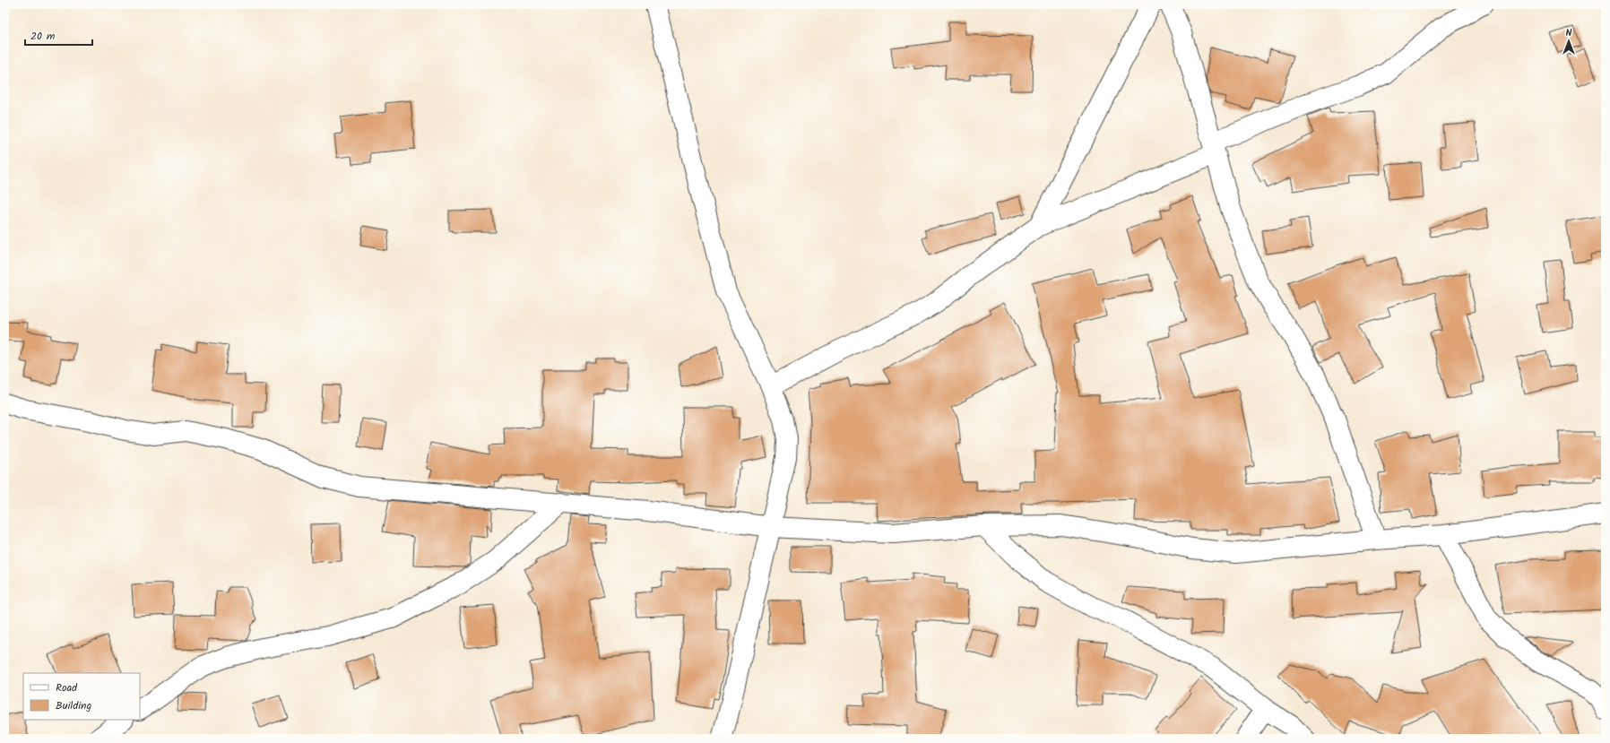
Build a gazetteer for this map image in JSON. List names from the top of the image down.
{
  "legend": ["Road", "Building"],
  "scale_bar": "20 m",
  "north": "top"
}
